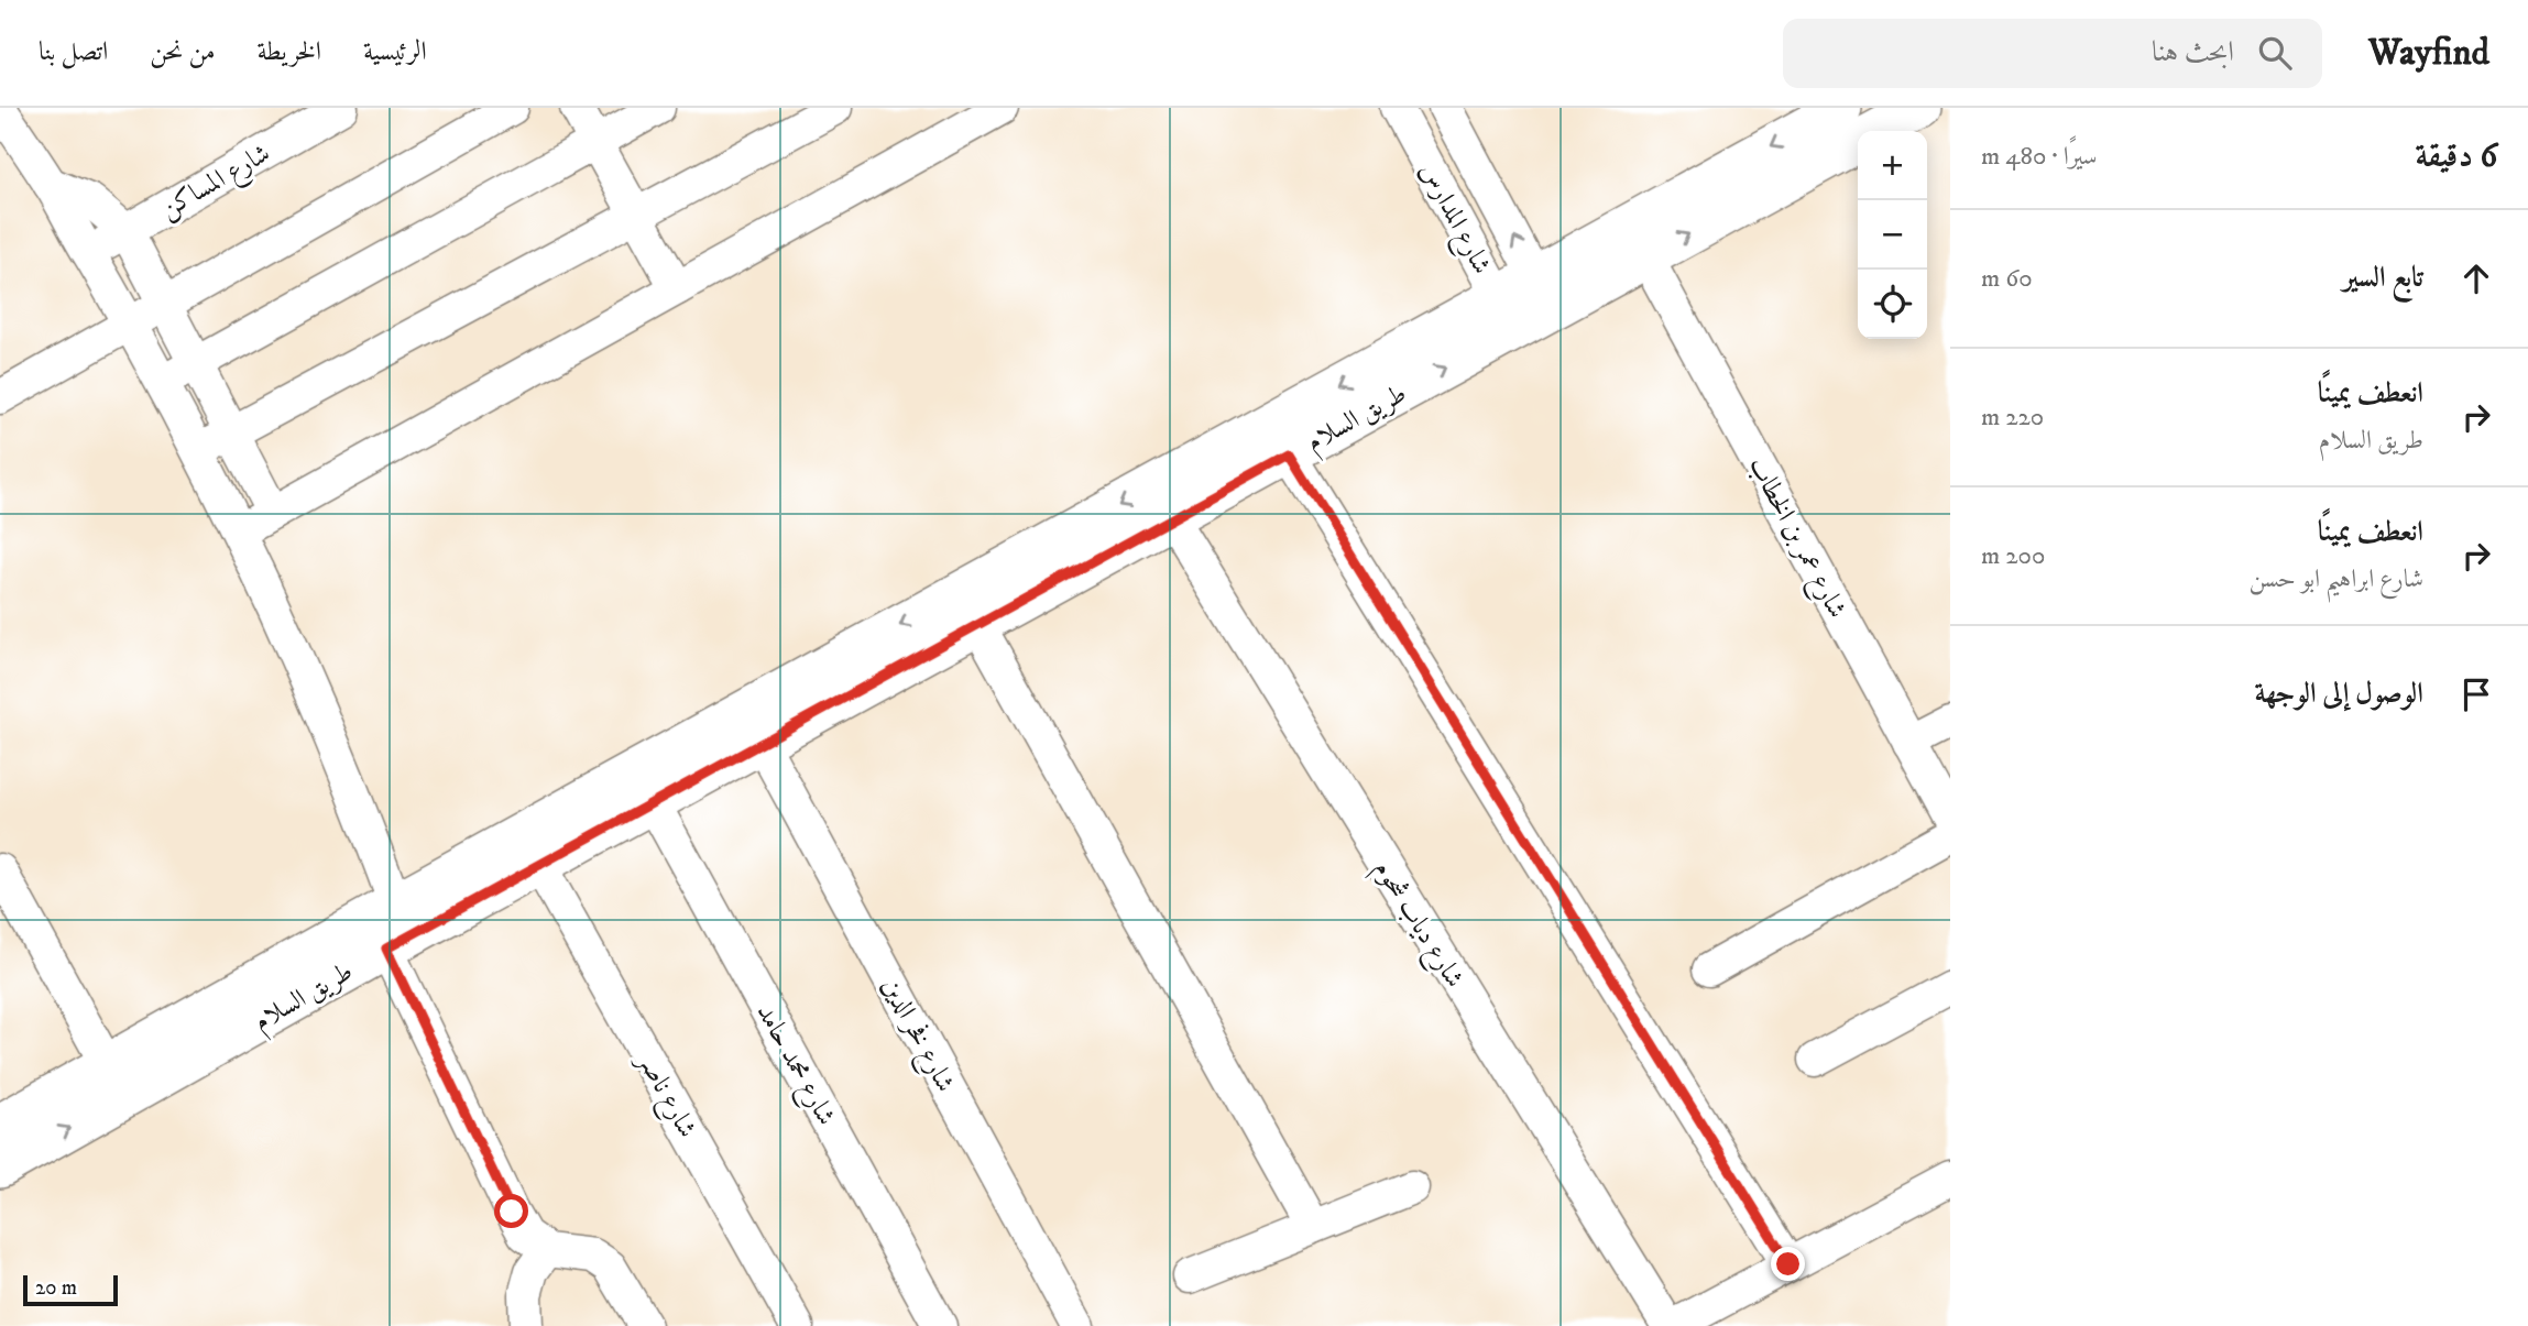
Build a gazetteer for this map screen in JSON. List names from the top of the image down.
{
  "streets": {
    "main road": ["طريق السلام"],
    "street": [
      "شارع المساكن",
      "شارع المدارس",
      "شارع عمر بن الخطاب",
      "شارع دياب شحوم",
      "شارع فخر الدين",
      "شارع محمد حامد",
      "شارع ناصر"
    ]
  },
  "crossings": [
    ["شارع المدارس", "طريق السلام"],
    ["طريق السلام", "شارع عمر بن الخطاب"],
    ["طريق السلام", "شارع دياب شحوم"],
    ["طريق السلام", "شارع فخر الدين"],
    ["طريق السلام", "شارع محمد حامد"],
    ["طريق السلام", "شارع ناصر"]
  ],
  "scale_bar": "20 m",
  "page": {
    "header": "Wayfind",
    "search": "ابحث هنا",
    "nav": [
      "الرئيسية",
      "الخريطة",
      "من نحن",
      "اتصل بنا"
    ],
    "heading": ["6 دقيقة", "سيرًا · 480 m"],
    "map_buttons": ["+", "−"],
    "list": [
      ["تابع السير", "60 m"],
      ["انعطف يمينًا", "طريق السلام", "220 m"],
      ["انعطف يمينًا", "شارع ابراهيم ابو حسن", "200 m"],
      "الوصول إلى الوجهة"
    ],
    "scale": "20 m"
  }
}
